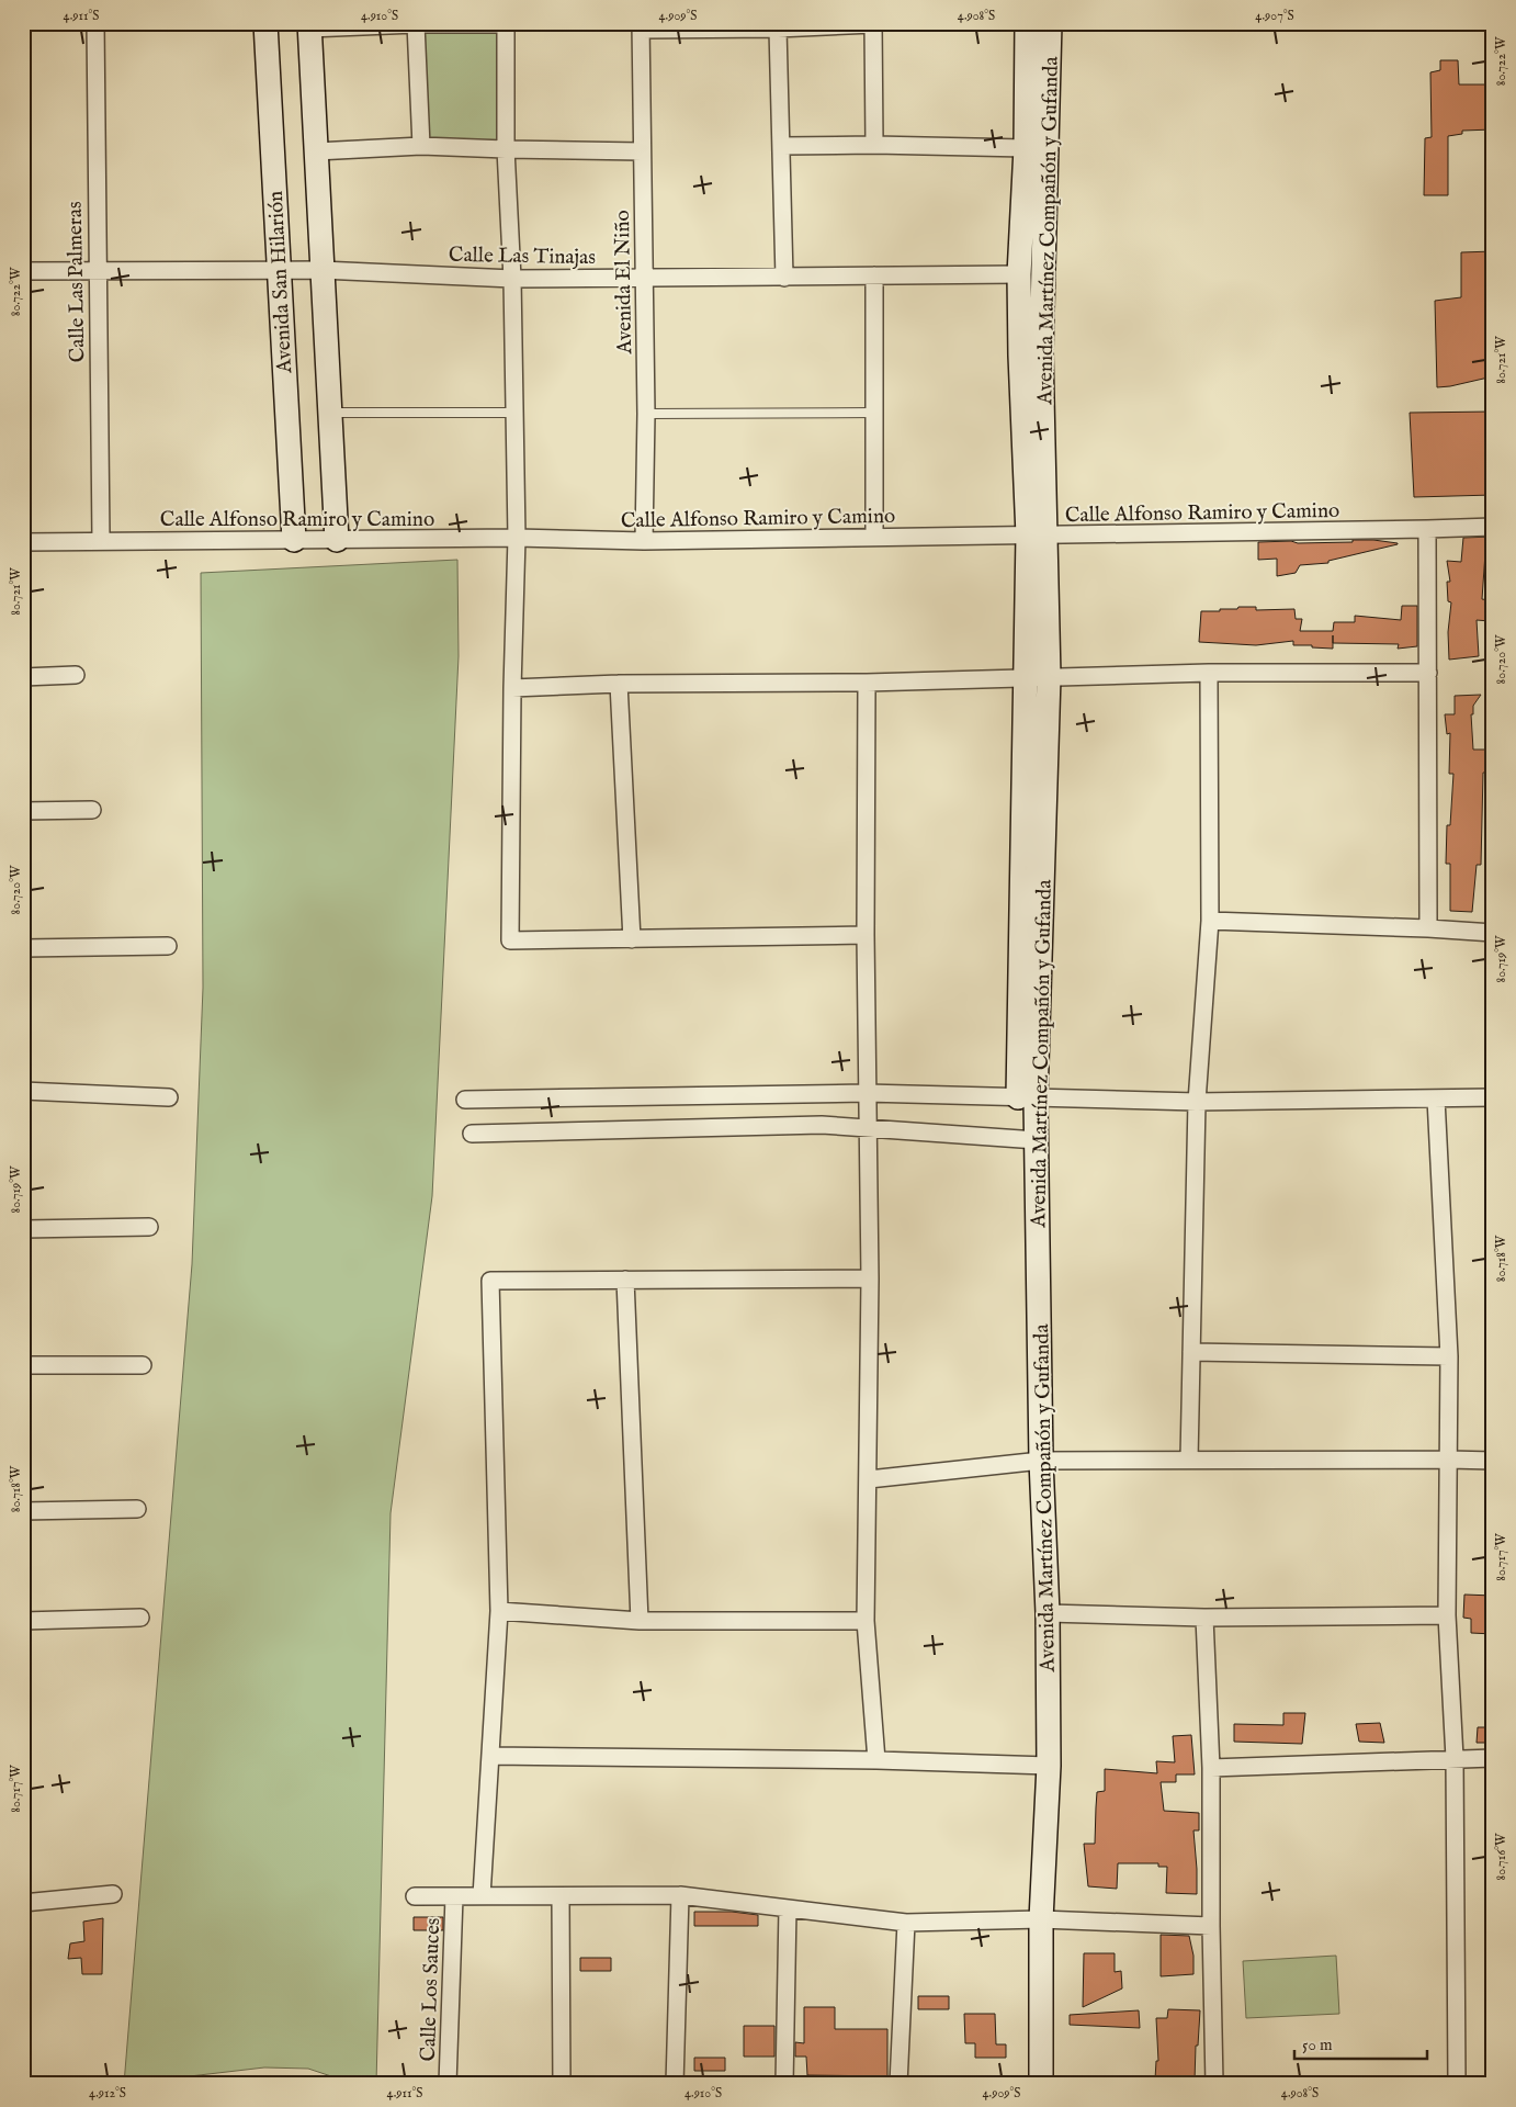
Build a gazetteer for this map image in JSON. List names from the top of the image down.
{
  "streets": {
    "street": [
      "Avenida Martínez Compañón y Gufanda",
      "Calle Las Tinajas",
      "Calle Las Palmeras",
      "Avenida San Hilarión",
      "Avenida El Niño",
      "Calle Alfonso Ramiro y Camino",
      "Calle Los Sauces"
    ]
  },
  "crossings": [
    ["Avenida Martínez Compañón y Gufanda", "Calle Las Tinajas"],
    ["Avenida Martínez Compañón y Gufanda", "Calle Alfonso Ramiro y Camino"],
    ["Calle Las Tinajas", "Calle Las Palmeras"],
    ["Calle Las Tinajas", "Avenida San Hilarión"],
    ["Calle Las Tinajas", "Avenida El Niño"],
    ["Calle Las Palmeras", "Calle Alfonso Ramiro y Camino"],
    ["Avenida San Hilarión", "Calle Alfonso Ramiro y Camino"],
    ["Avenida El Niño", "Calle Alfonso Ramiro y Camino"]
  ],
  "scale_bar": "50 m",
  "coordinates": [
    "4.911°S",
    "4.910°S",
    "4.909°S",
    "4.908°S",
    "4.907°S",
    "80.722°W",
    "80.721°W",
    "80.720°W",
    "80.719°W",
    "80.718°W",
    "80.717°W",
    "80.716°W",
    "4.912°S"
  ]
}
